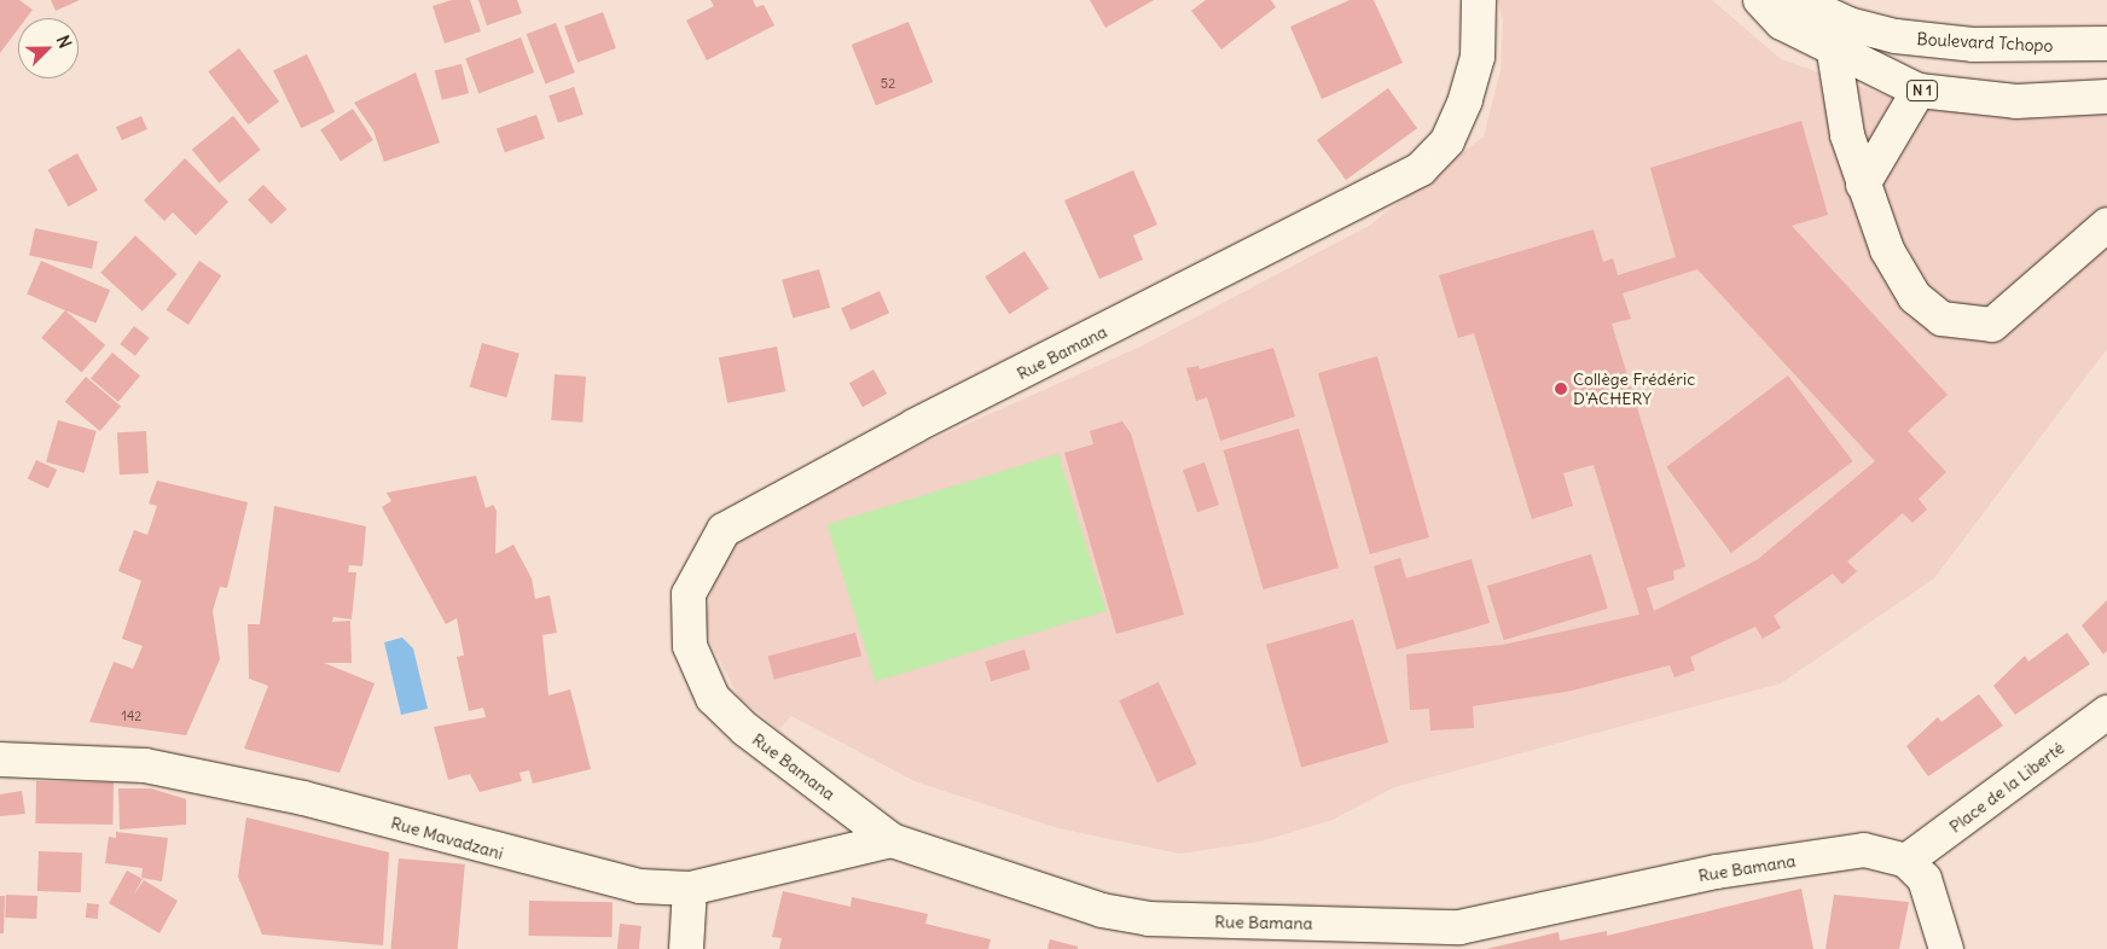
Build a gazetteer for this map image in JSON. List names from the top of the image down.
{
  "streets": {
    "street": [
      "Boulevard Tchopo",
      "N 1",
      "Rue Bamana",
      "Place de la Liberté",
      "Rue Mavadzani"
    ]
  },
  "crossings": [
    ["Rue Bamana", "Place de la Liberté"],
    ["Rue Bamana", "Rue Mavadzani"]
  ],
  "places": ["Collège Frédéric D'ACHERY"],
  "house_numbers": ["52", "142"],
  "north": "top right"
}
